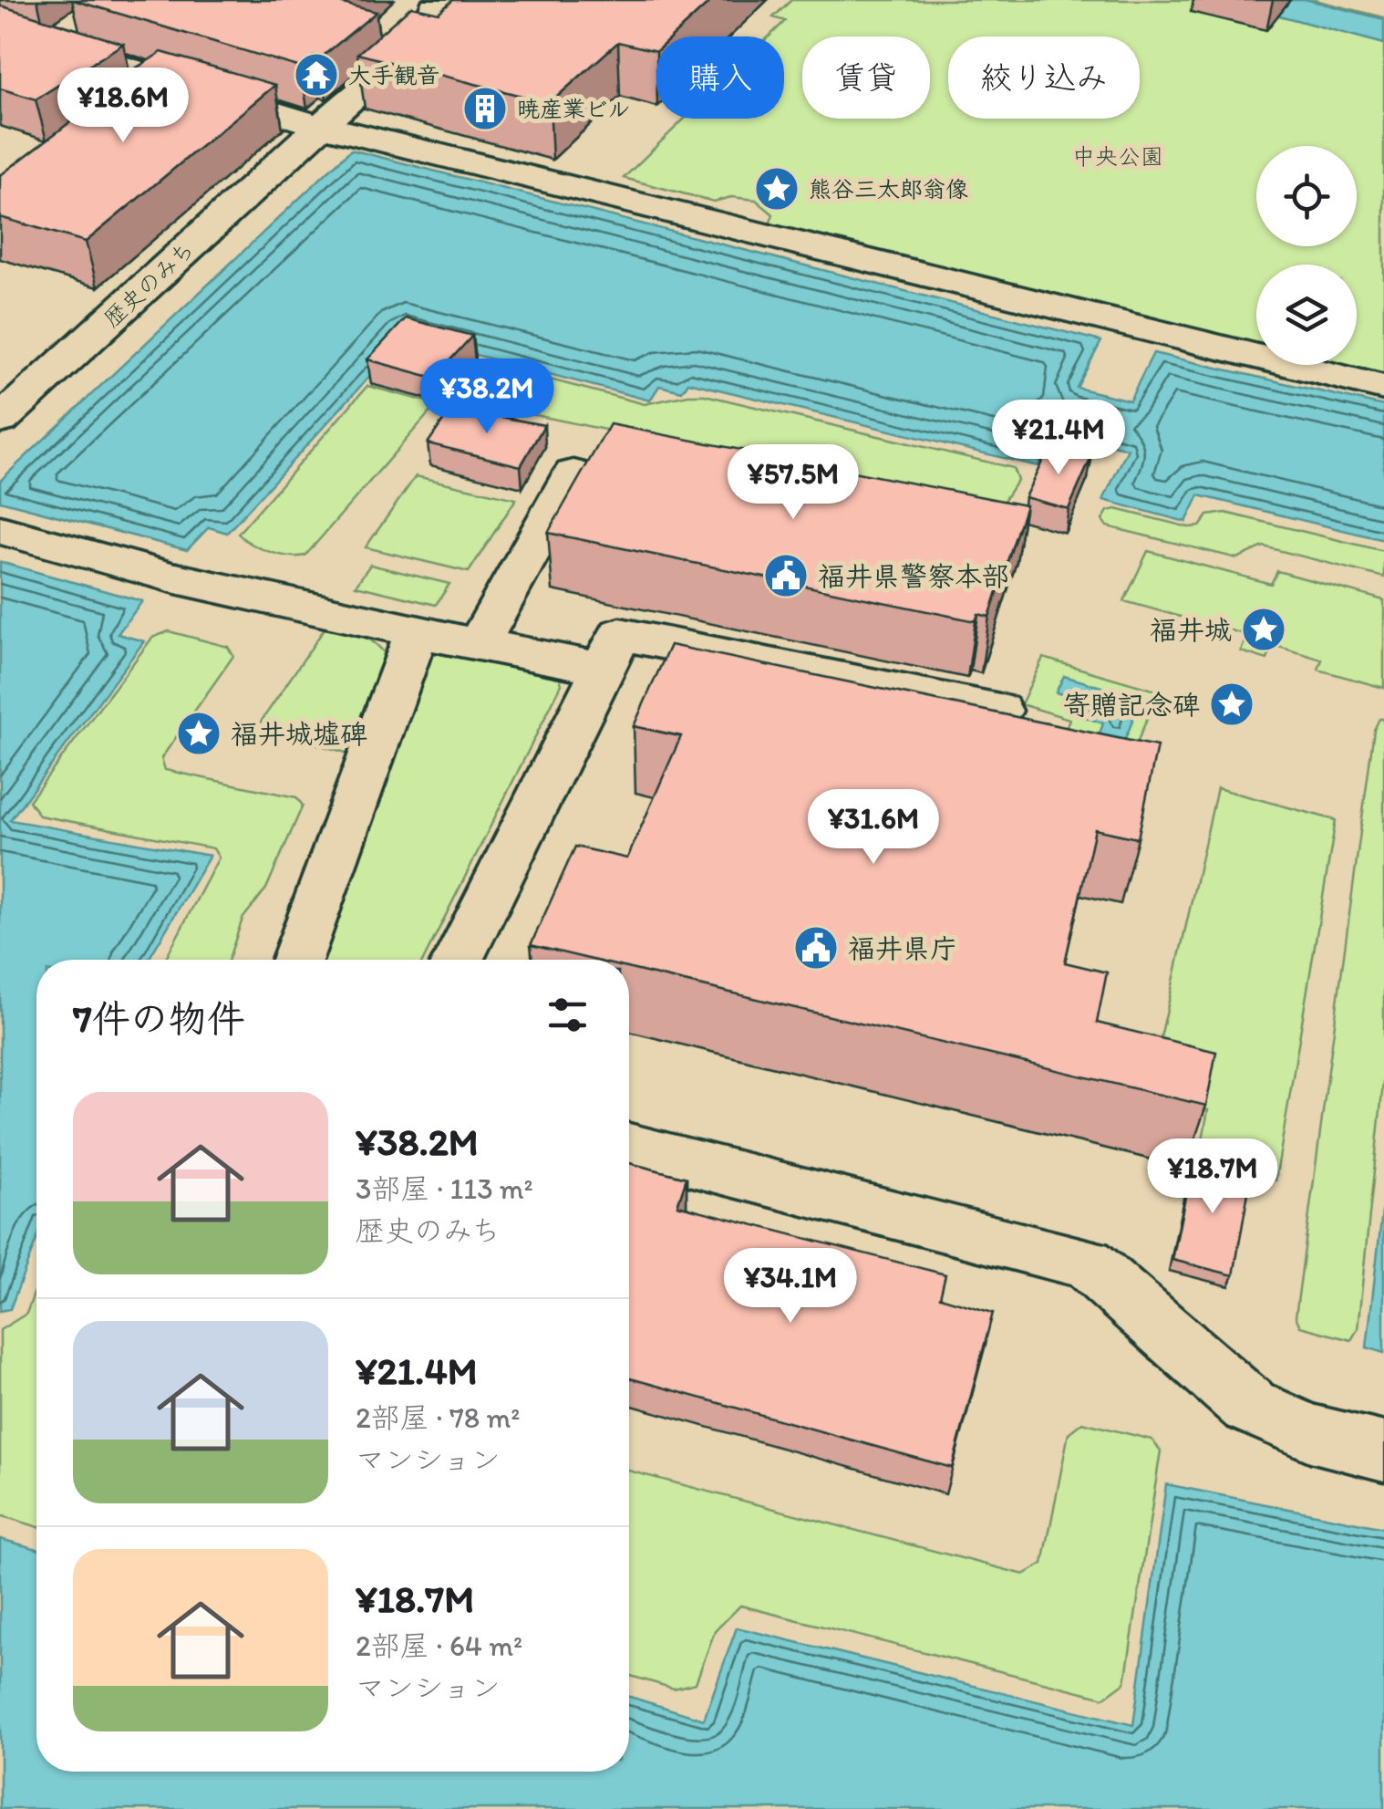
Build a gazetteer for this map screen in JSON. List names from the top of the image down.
{
  "streets": {
    "street": ["歴史のみち"]
  },
  "parks": ["中央公園"],
  "places": {
    "temple": ["大手観音"],
    "building": ["暁産業ビル"],
    "place": [
      "熊谷三太郎翁像",
      "福井城",
      "寄贈記念碑",
      "福井城墟碑"
    ],
    "public building": ["福井県警察本部", "福井県庁"]
  },
  "page": {
    "chip": ["購入", "賃貸", "絞り込み"],
    "price": [
      "¥18.6M",
      "¥38.2M",
      "¥21.4M",
      "¥57.5M",
      "¥31.6M",
      "¥18.7M",
      "¥34.1M"
    ],
    "heading": "7件の物件",
    "list": [
      {
        "name": "¥38.2M",
        "note": "3部屋 · 113 m² · 歴史のみち"
      },
      {
        "name": "¥21.4M",
        "note": "2部屋 · 78 m² · マンション"
      },
      {
        "name": "¥18.7M",
        "note": "2部屋 · 64 m² · マンション"
      }
    ]
  }
}
